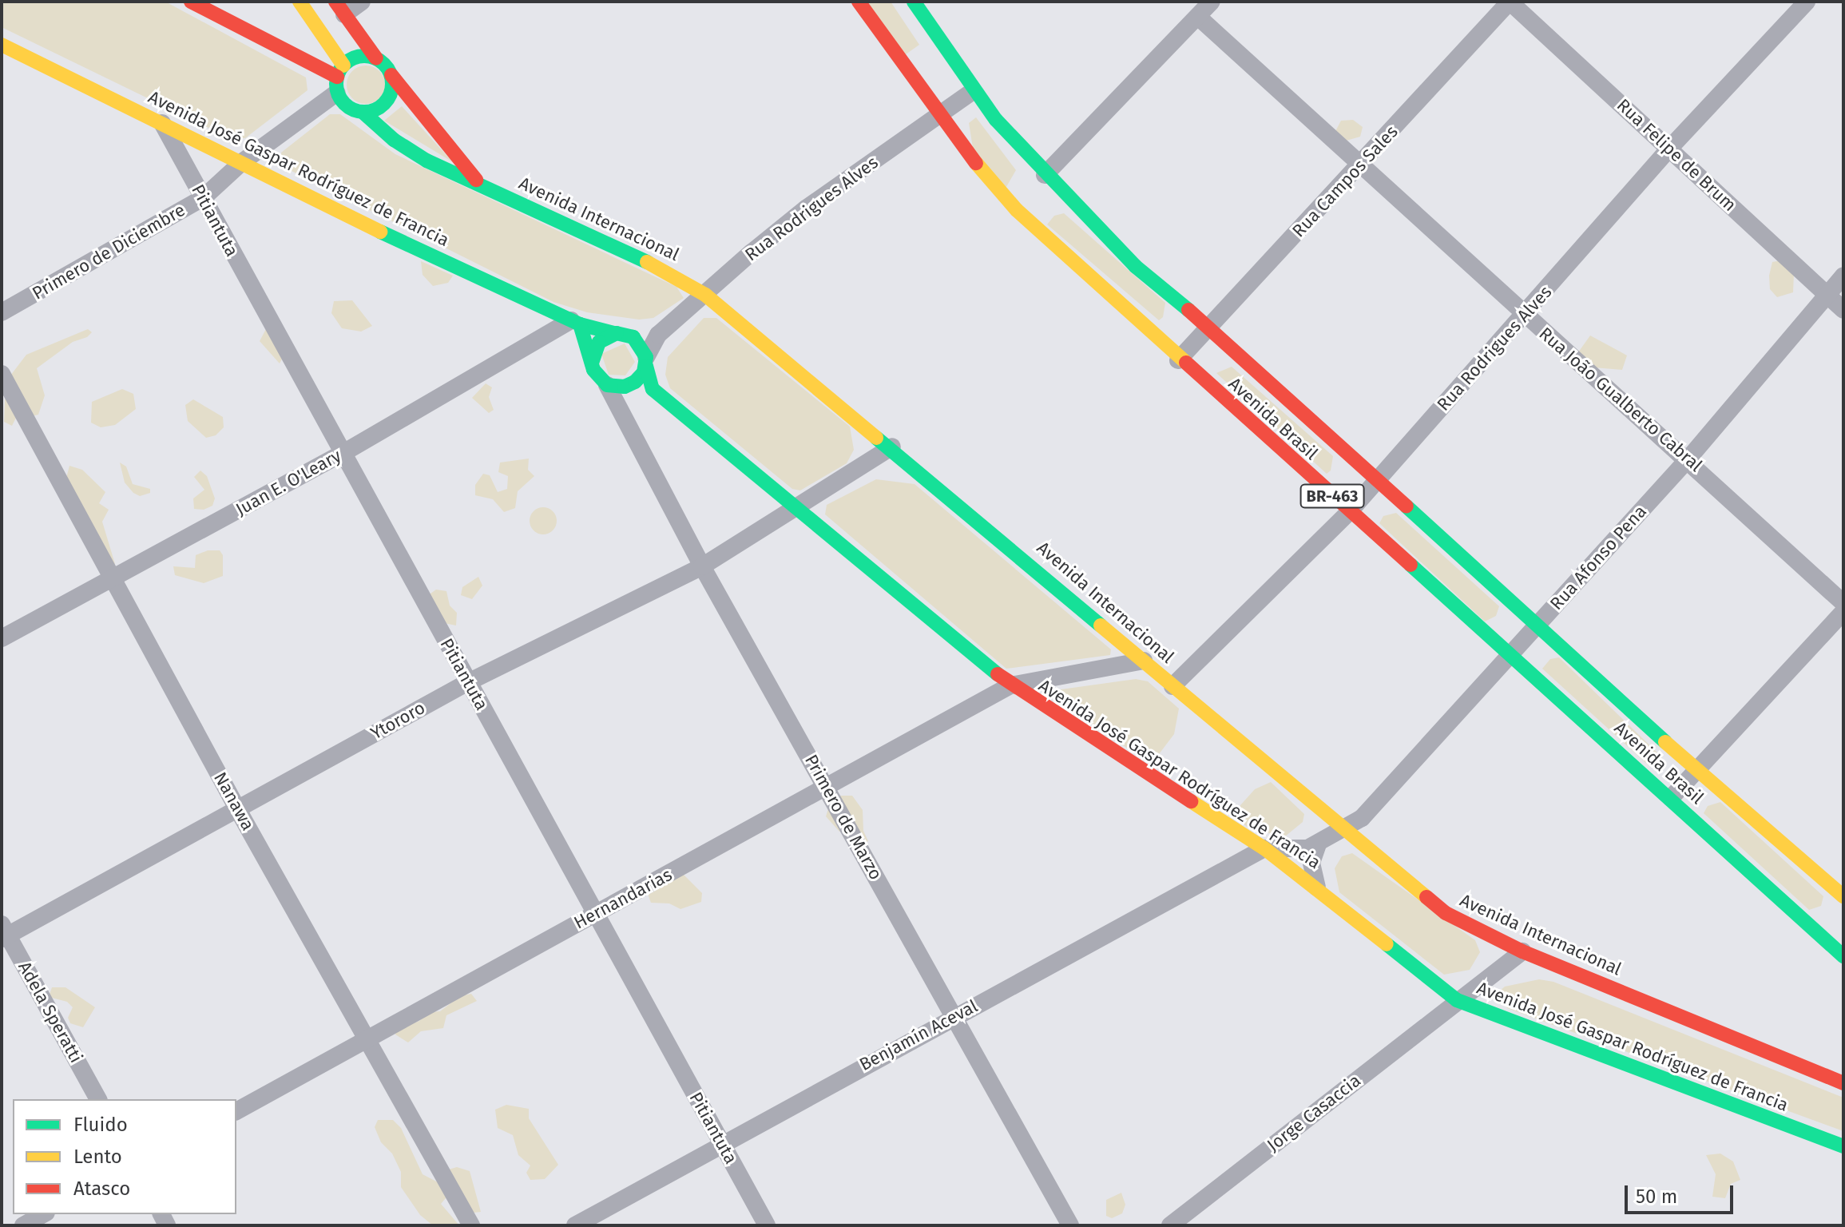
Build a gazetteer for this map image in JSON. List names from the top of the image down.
{
  "streets": {
    "main road": [
      "Avenida José Gaspar Rodríguez de Francia",
      "Avenida Internacional",
      "Avenida Brasil",
      "BR-463"
    ],
    "street": [
      "Rua Felipe de Brum",
      "Rua Campos Sales",
      "Rua Rodrigues Alves",
      "Pitiantuta",
      "Primero de Diciembre",
      "Rua João Gualberto Cabral",
      "Juan E. O'Leary",
      "Rua Afonso Pena",
      "Ytororo",
      "Nanawa",
      "Primero de Marzo",
      "Hernandarias",
      "Adela Speratti",
      "Benjamín Aceval",
      "Jorge Casaccia"
    ]
  },
  "crossings": [
    ["Rua Felipe de Brum", "Rua Campos Sales"],
    ["Rua Felipe de Brum", "Rua Rodrigues Alves"],
    ["Rua Felipe de Brum", "Rua Afonso Pena"],
    ["Avenida José Gaspar Rodríguez de Francia", "Pitiantuta"],
    ["Avenida José Gaspar Rodríguez de Francia", "Primero de Diciembre"],
    ["Avenida José Gaspar Rodríguez de Francia", "Juan E. O'Leary"],
    ["Avenida José Gaspar Rodríguez de Francia", "Ytororo"],
    ["Avenida José Gaspar Rodríguez de Francia", "Primero de Marzo"],
    ["Avenida José Gaspar Rodríguez de Francia", "Hernandarias"],
    ["Avenida José Gaspar Rodríguez de Francia", "Benjamín Aceval"],
    ["Avenida José Gaspar Rodríguez de Francia", "Jorge Casaccia"],
    ["Rua Campos Sales", "Rua João Gualberto Cabral"],
    ["Rua Campos Sales", "Avenida Brasil"],
    ["Rua Rodrigues Alves", "Avenida Internacional"],
    ["Rua Rodrigues Alves", "Rua João Gualberto Cabral"],
    ["Rua Rodrigues Alves", "Avenida Brasil"],
    ["Avenida Internacional", "Primero de Diciembre"],
    ["Avenida Internacional", "Rua Afonso Pena"],
    ["Avenida Internacional", "Ytororo"],
    ["Avenida Internacional", "Hernandarias"],
    ["Avenida Internacional", "Jorge Casaccia"],
    ["Pitiantuta", "Primero de Diciembre"],
    ["Pitiantuta", "Juan E. O'Leary"],
    ["Pitiantuta", "Ytororo"],
    ["Pitiantuta", "Hernandarias"],
    ["Pitiantuta", "Benjamín Aceval"],
    ["Rua João Gualberto Cabral", "Rua Afonso Pena"],
    ["Avenida Brasil", "Rua Afonso Pena"],
    ["Juan E. O'Leary", "Nanawa"],
    ["Ytororo", "Nanawa"],
    ["Ytororo", "Primero de Marzo"],
    ["Ytororo", "Adela Speratti"],
    ["Nanawa", "Hernandarias"],
    ["Primero de Marzo", "Hernandarias"],
    ["Primero de Marzo", "Benjamín Aceval"]
  ],
  "legend": ["Fluido", "Lento", "Atasco"],
  "scale_bar": "50 m"
}
